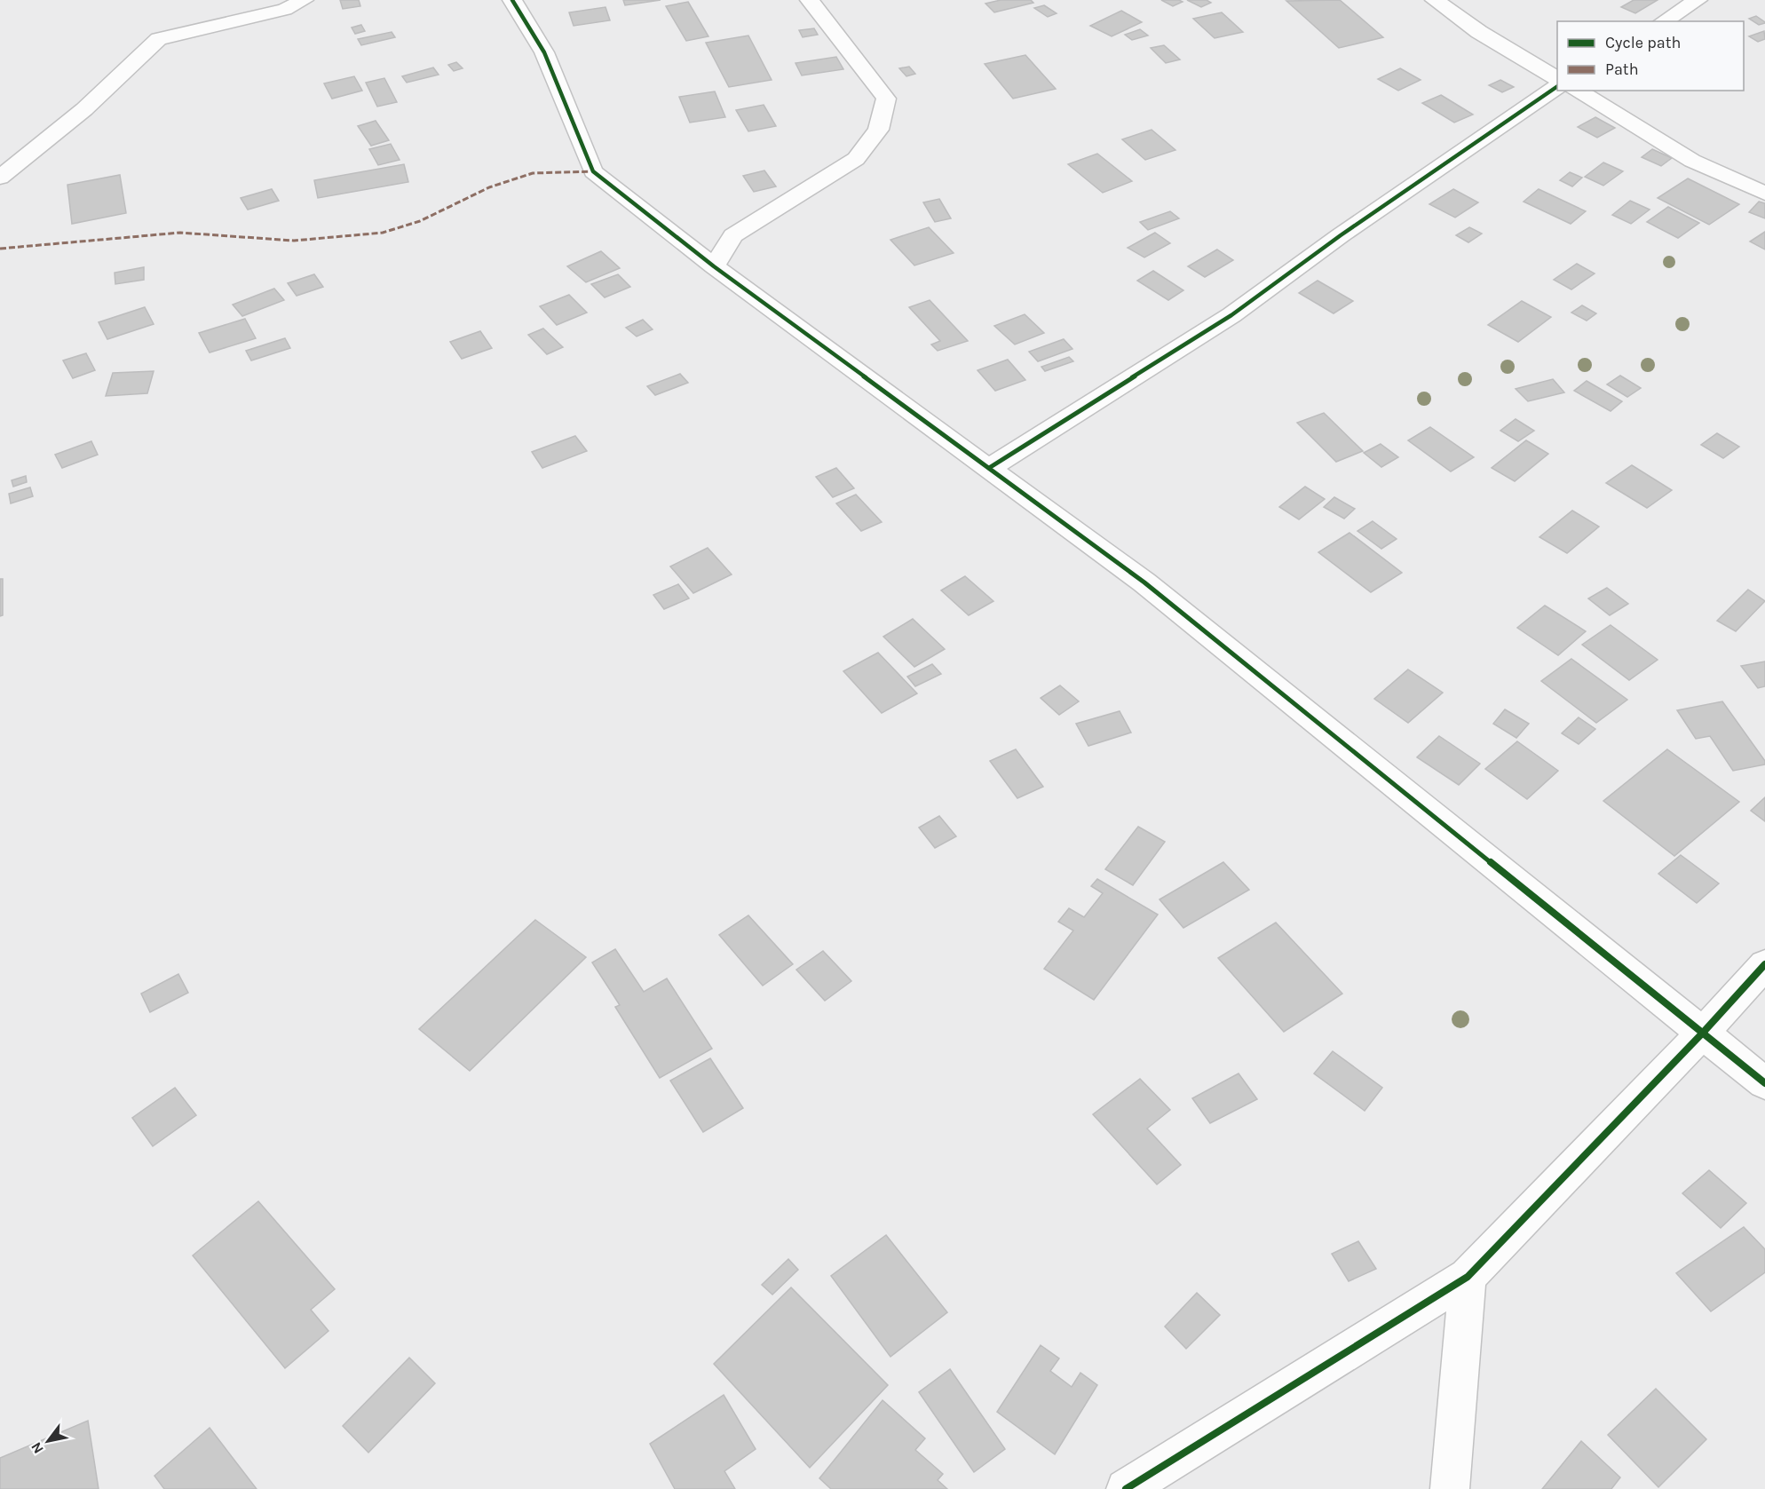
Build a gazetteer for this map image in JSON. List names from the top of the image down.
{
  "legend": ["Cycle path", "Path"],
  "north": "bottom left"
}
